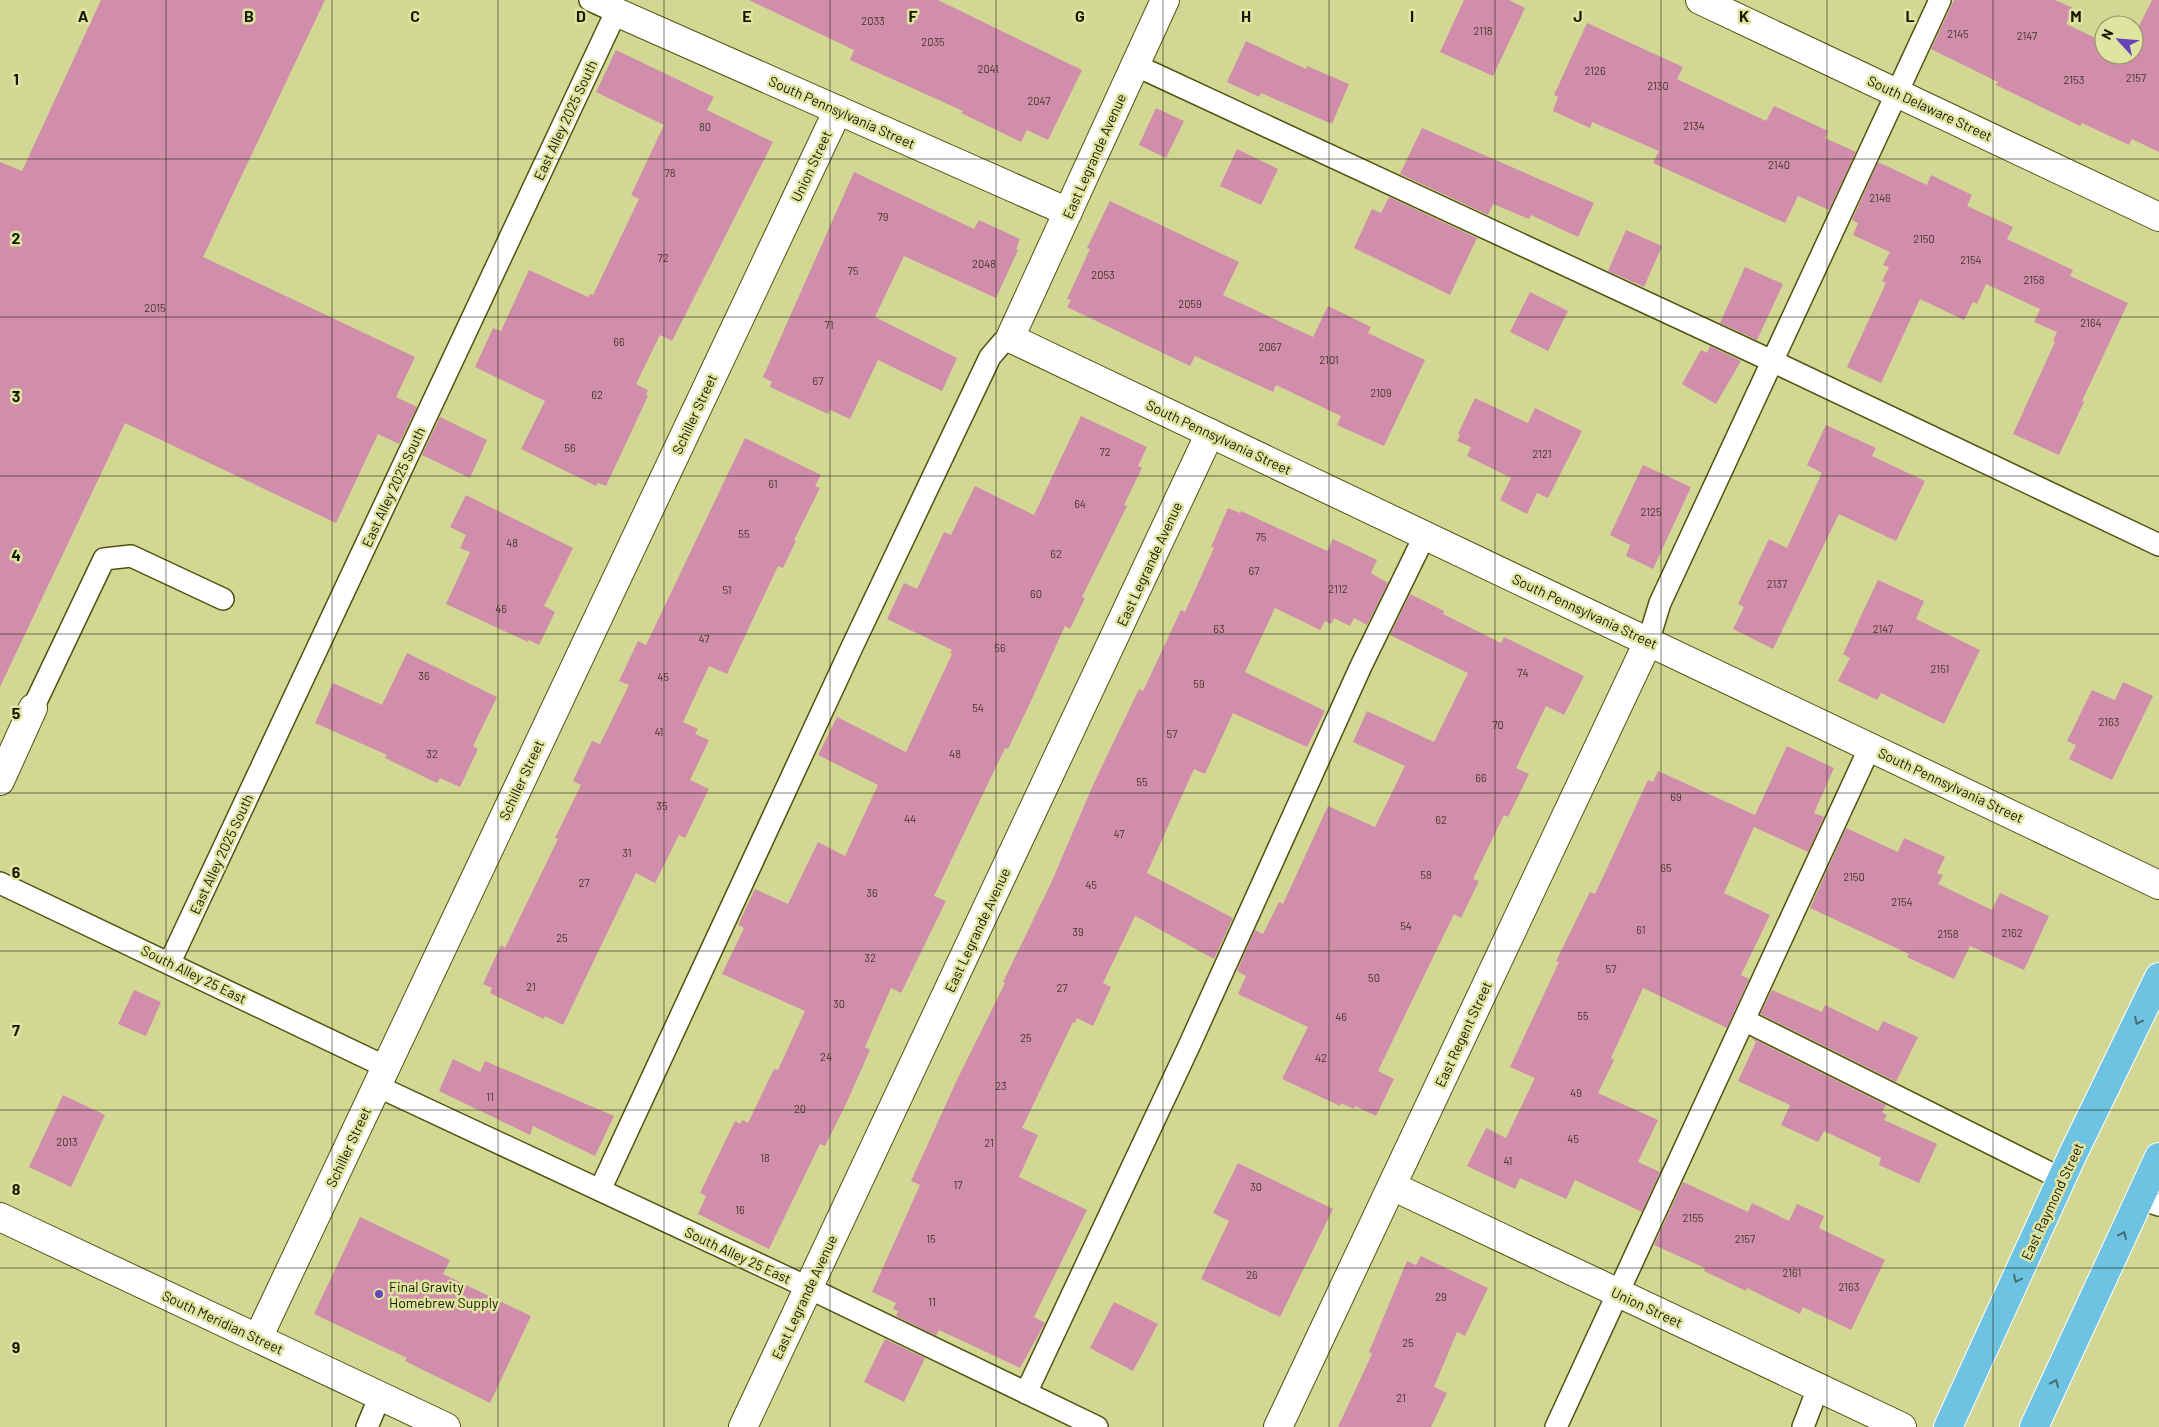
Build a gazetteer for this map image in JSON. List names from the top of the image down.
{
  "streets": {
    "main road": ["East Raymond Street"],
    "street": [
      "South Delaware Street",
      "South Pennsylvania Street",
      "East Legrande Avenue",
      "Union Street",
      "Schiller Street",
      "East Regent Street",
      "South Meridian Street"
    ],
    "lane": ["East Alley 2025 South", "South Alley 25 East"]
  },
  "crossings": [
    ["South Pennsylvania Street", "East Alley 2025 South"],
    ["South Pennsylvania Street", "East Legrande Avenue"],
    ["South Pennsylvania Street", "Union Street"],
    ["South Pennsylvania Street", "East Regent Street"],
    ["East Alley 2025 South", "South Alley 25 East"],
    ["East Legrande Avenue", "South Alley 25 East"],
    ["Union Street", "Schiller Street"],
    ["Union Street", "East Regent Street"],
    ["Schiller Street", "South Alley 25 East"],
    ["Schiller Street", "South Meridian Street"]
  ],
  "places": ["Final Gravity Homebrew Supply"],
  "house_numbers": [
    "2033",
    "2118",
    "2145",
    "2147",
    "2035",
    "2041",
    "2126",
    "2157",
    "2153",
    "2130",
    "2047",
    "2134",
    "80",
    "2140",
    "78",
    "2146",
    "79",
    "2150",
    "72",
    "2154",
    "2048",
    "75",
    "2053",
    "2158",
    "2059",
    "2015",
    "2164",
    "71",
    "66",
    "2067",
    "2101",
    "67",
    "2109",
    "62",
    "56",
    "72",
    "2121",
    "61",
    "64",
    "2125",
    "55",
    "75",
    "48",
    "62",
    "67",
    "2137",
    "2112",
    "51",
    "60",
    "46",
    "63",
    "2147",
    "47",
    "56",
    "2151",
    "74",
    "36",
    "45",
    "59",
    "54",
    "2163",
    "70",
    "41",
    "57",
    "32",
    "48",
    "66",
    "55",
    "69",
    "35",
    "44",
    "62",
    "47",
    "31",
    "65",
    "58",
    "2150",
    "27",
    "45",
    "36",
    "2154",
    "54",
    "61",
    "39",
    "2162",
    "2158",
    "25",
    "32",
    "57",
    "50",
    "21",
    "27",
    "30",
    "55",
    "46",
    "25",
    "24",
    "42",
    "23",
    "49",
    "11",
    "20",
    "45",
    "2013",
    "21",
    "18",
    "41",
    "17",
    "30",
    "16",
    "2155",
    "15",
    "2157",
    "2161",
    "26",
    "2163",
    "29",
    "11",
    "25",
    "21"
  ],
  "north": "top left",
  "grid": {
    "columns": [
      "A",
      "B",
      "C",
      "D",
      "E",
      "F",
      "G",
      "H",
      "I",
      "J",
      "K",
      "L",
      "M"
    ],
    "rows": [
      "1",
      "2",
      "3",
      "4",
      "5",
      "6",
      "7",
      "8",
      "9"
    ]
  }
}
